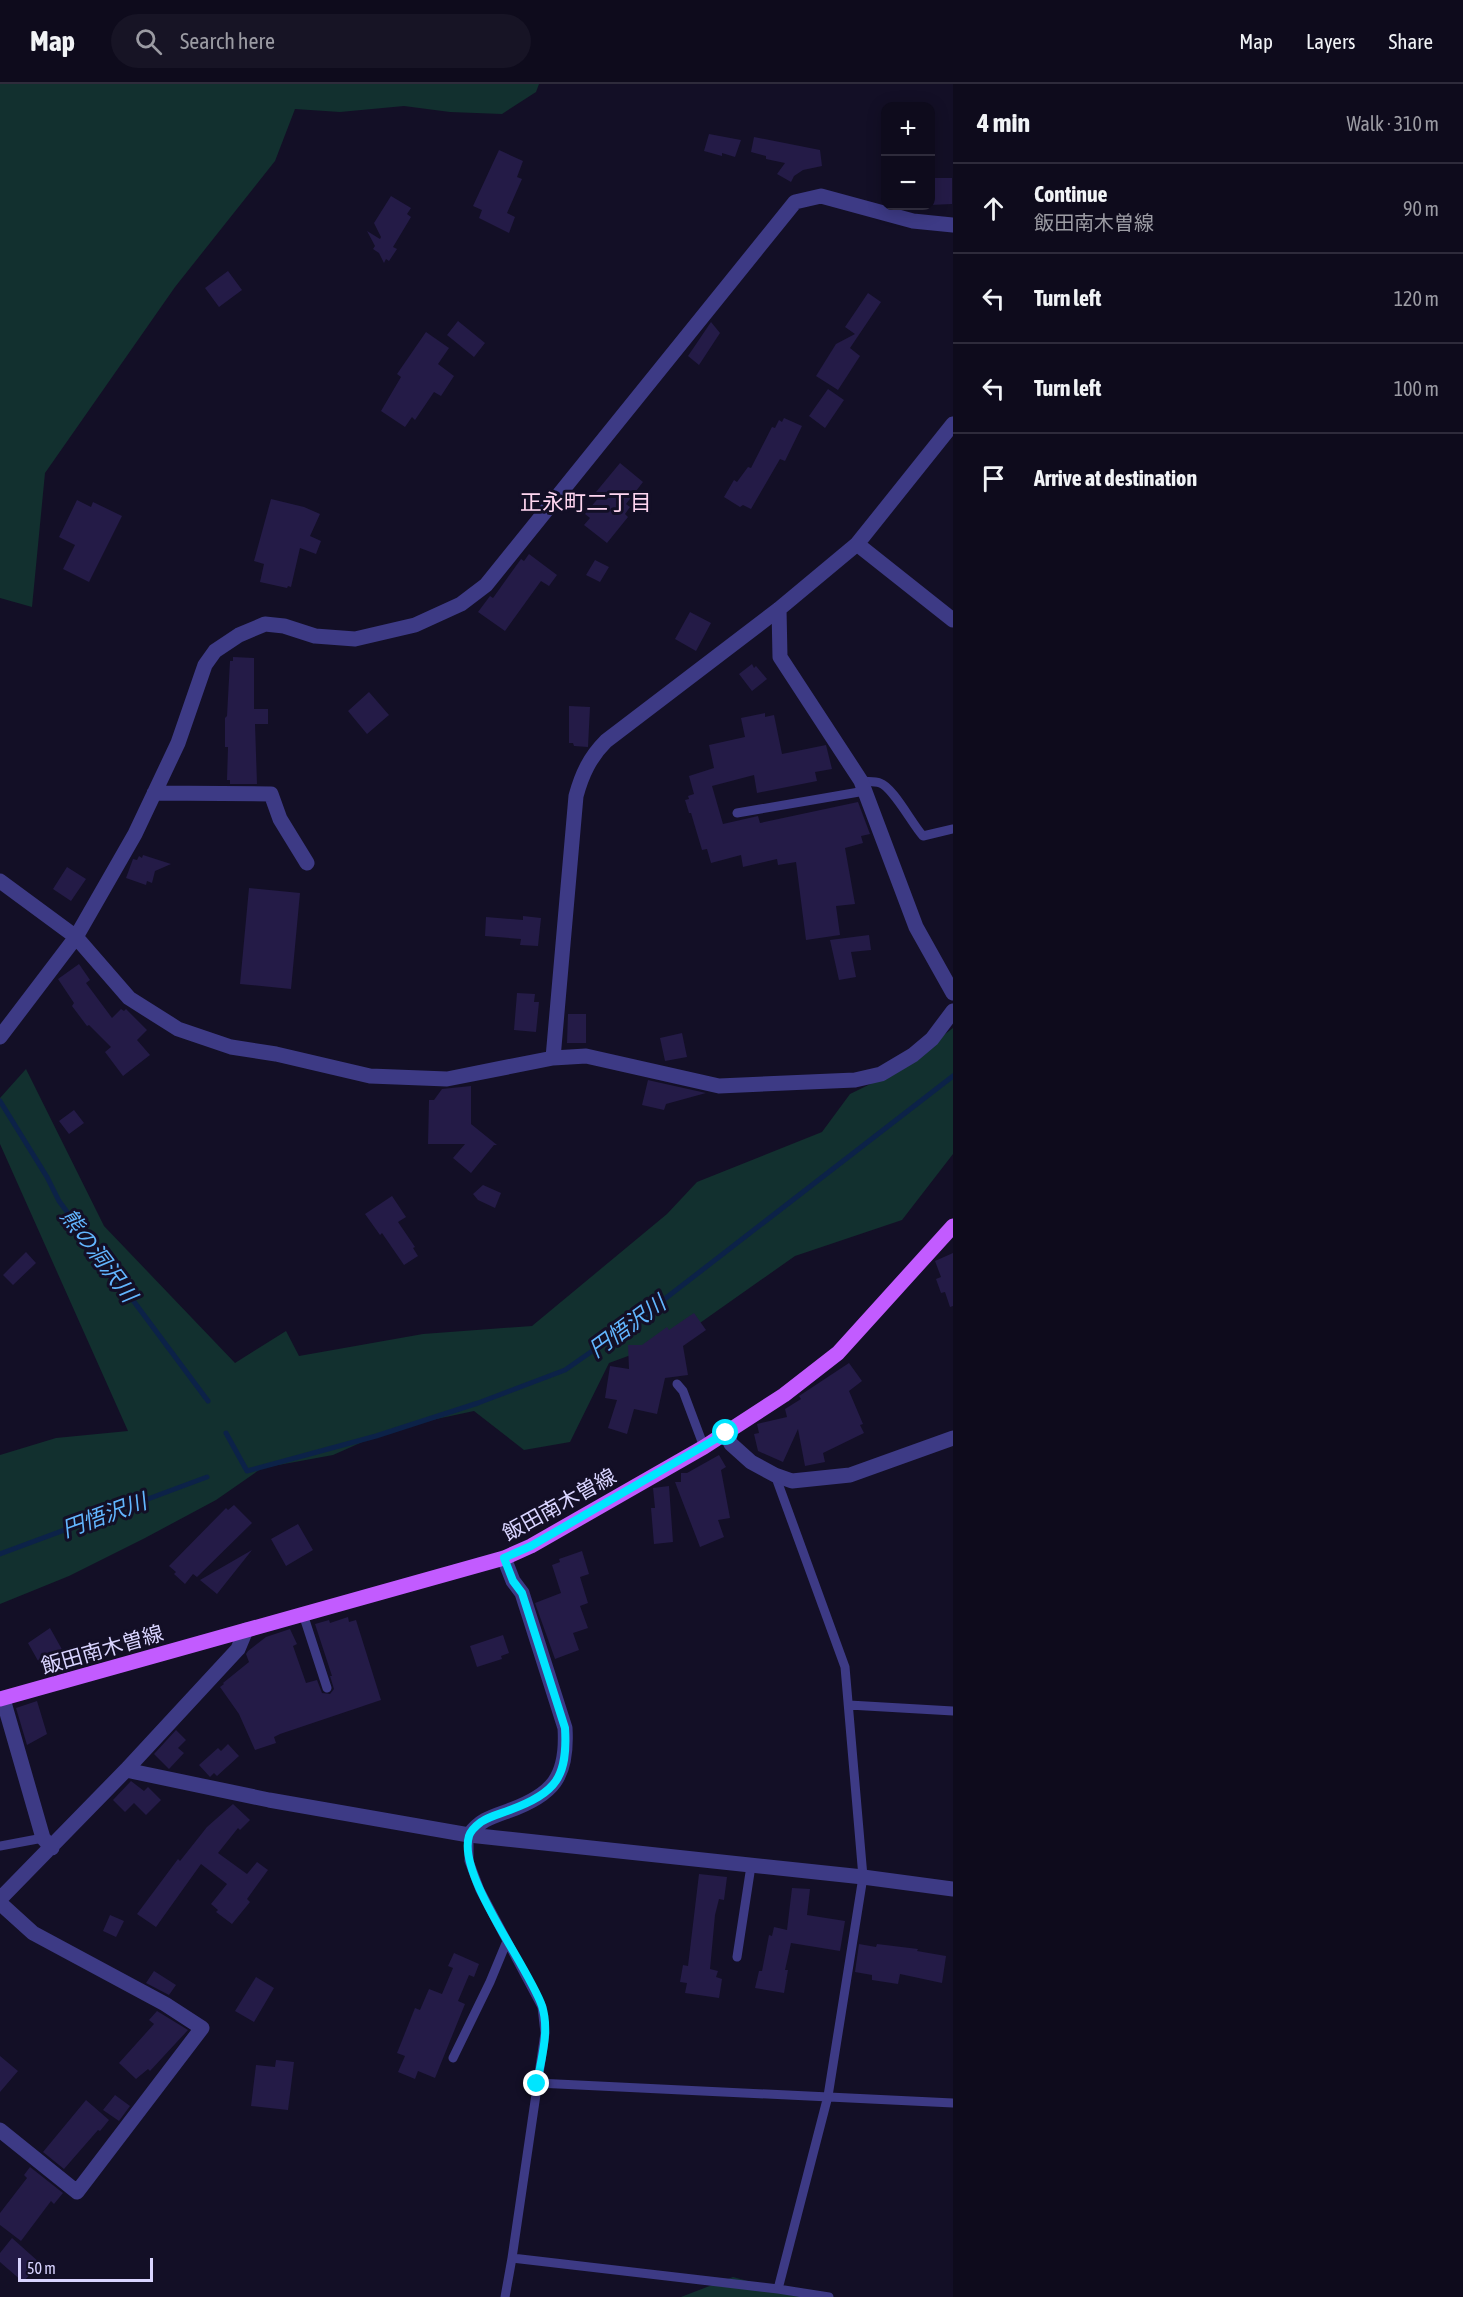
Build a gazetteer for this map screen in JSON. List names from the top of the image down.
{
  "streets": {
    "main road": ["飯田南木曽線"]
  },
  "districts": ["正永町二丁目"],
  "water": ["熊の洞沢川", "円悟沢川"],
  "scale_bar": "50 m",
  "page": {
    "header": "Map",
    "search": "Search here",
    "nav": ["Map", "Layers", "Share"],
    "heading": ["4 min", "Walk · 310 m"],
    "map_buttons": ["+", "−"],
    "list": [
      ["Continue", "飯田南木曽線", "90 m"],
      ["Turn left", "120 m"],
      ["Turn left", "100 m"],
      "Arrive at destination"
    ],
    "scale": "50 m"
  }
}
